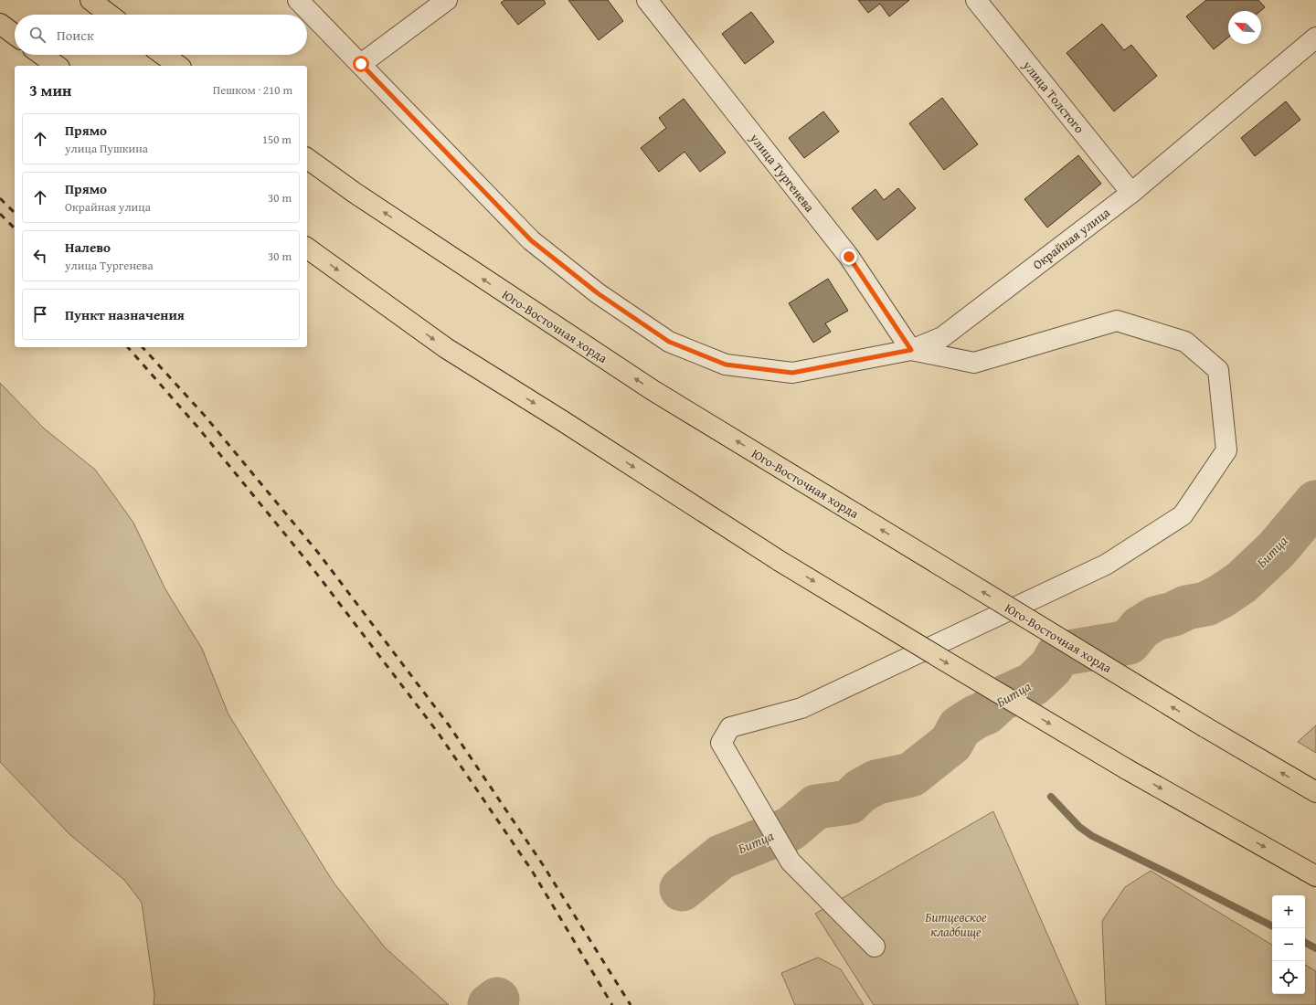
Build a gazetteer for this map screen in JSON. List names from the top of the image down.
{
  "streets": {
    "main road": ["Юго-Восточная хорда"],
    "street": ["улица Толстого", "улица Тургенева", "Окрайная улица"]
  },
  "crossings": [
    ["улица Толстого", "Окрайная улица"],
    ["улица Тургенева", "Окрайная улица"]
  ],
  "water": ["Битца"],
  "parks": ["Битцевское кладбище"],
  "north": "top left",
  "page": {
    "search": "Поиск",
    "heading": ["3 мин", "Пешком · 210 m"],
    "list": [
      ["Прямо", "улица Пушкина", "150 m"],
      ["Прямо", "Окрайная улица", "30 m"],
      ["Налево", "улица Тургенева", "30 m"],
      "Пункт назначения"
    ],
    "map_buttons": ["+", "−"]
  }
}
